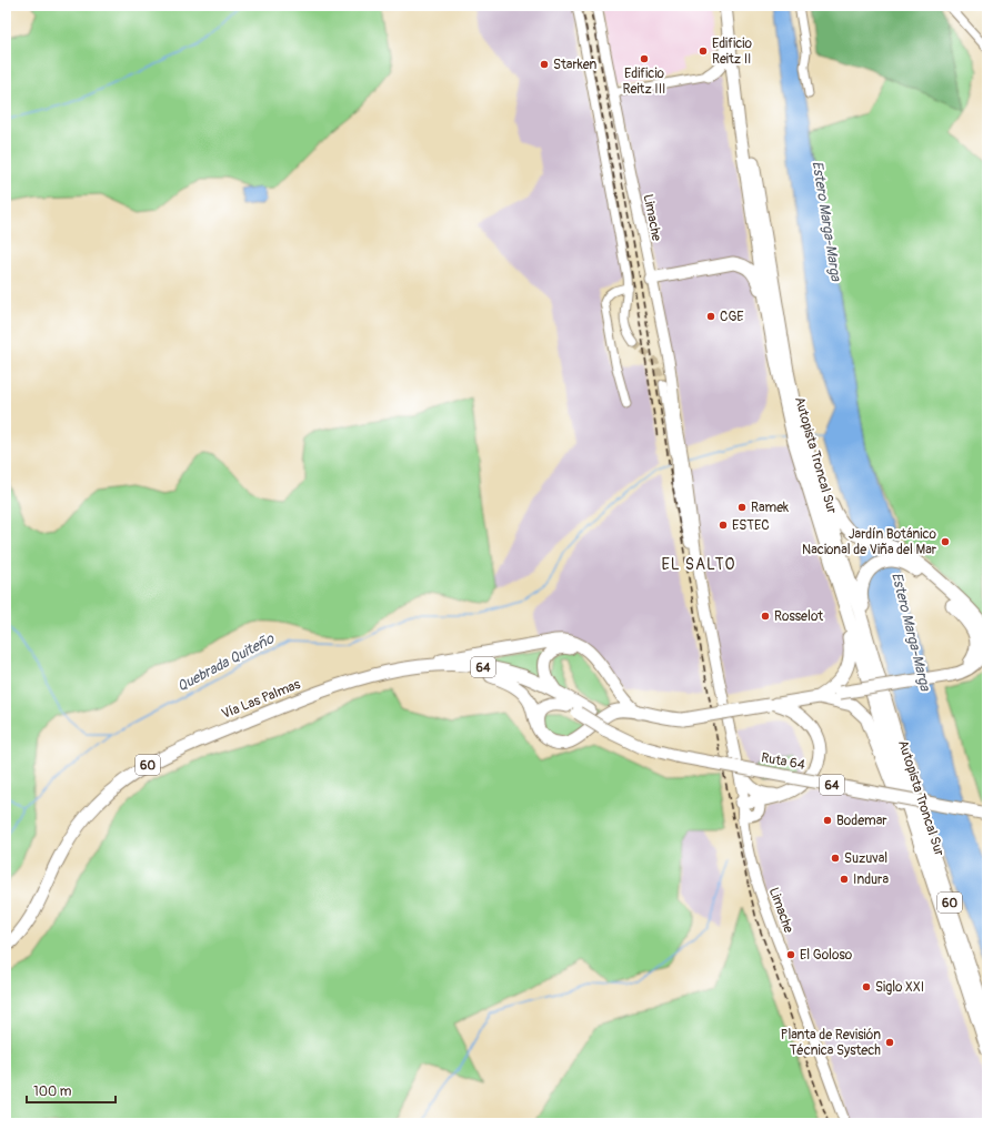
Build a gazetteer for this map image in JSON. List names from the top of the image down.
{
  "streets": {
    "highway": [
      "Autopista Troncal Sur",
      "64",
      "Vía Las Palmas",
      "Ruta 64",
      "60"
    ],
    "main road": ["Limache"]
  },
  "crossings": [
    ["Vía Las Palmas", "Ruta 64"]
  ],
  "districts": ["EL SALTO"],
  "water": ["Estero Marga-Marga", "Quebrada Quiteño"],
  "places": [
    "Edificio Reitz II",
    "Edificio Reitz III",
    "Starken",
    "CGE",
    "Ramek",
    "ESTEC",
    "Jardín Botánico Nacional de Viña del Mar",
    "Rosselot",
    "Bodemar",
    "Suzuval",
    "Indura",
    "El Goloso",
    "Siglo XXI",
    "Planta de Revisión Técnica Systech"
  ],
  "scale_bar": "100 m"
}
